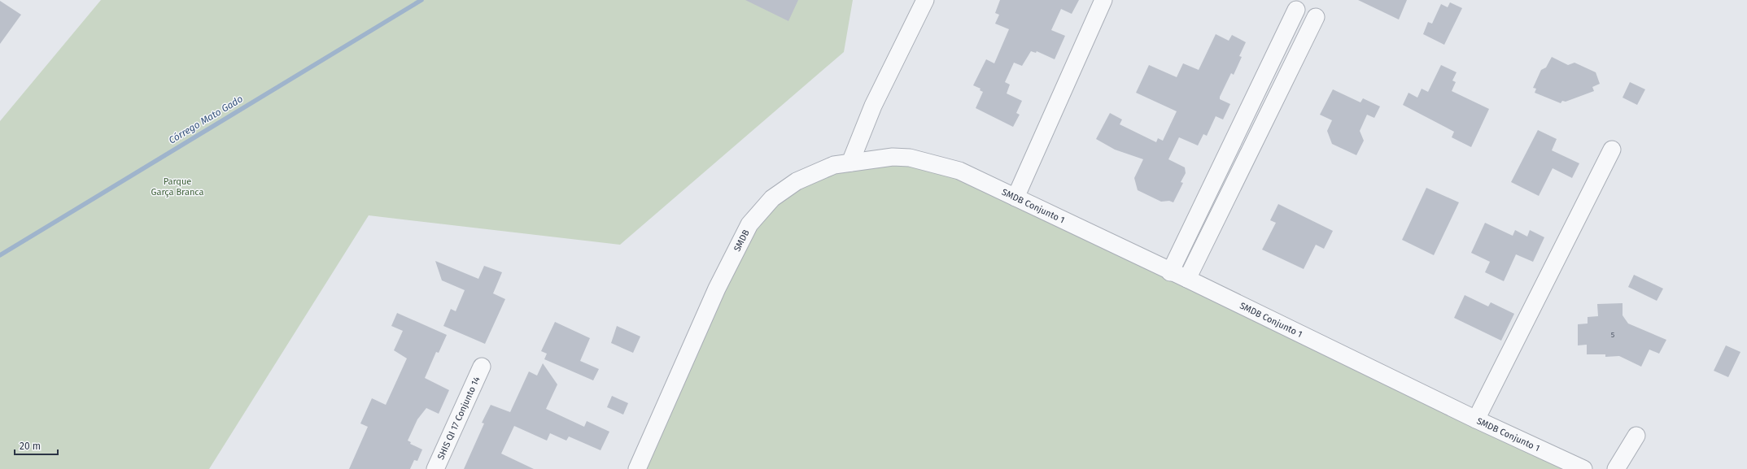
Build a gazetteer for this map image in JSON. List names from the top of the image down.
{
  "streets": {
    "street": ["SMDB Conjunto 1", "SMDB", "SHIS QI 17 Conjunto 14"]
  },
  "crossings": [
    ["SMDB Conjunto 1", "SMDB"]
  ],
  "water": ["Córrego Mato Gado"],
  "parks": ["Parque Garça Branca"],
  "house_numbers": ["5"],
  "scale_bar": "20 m"
}
